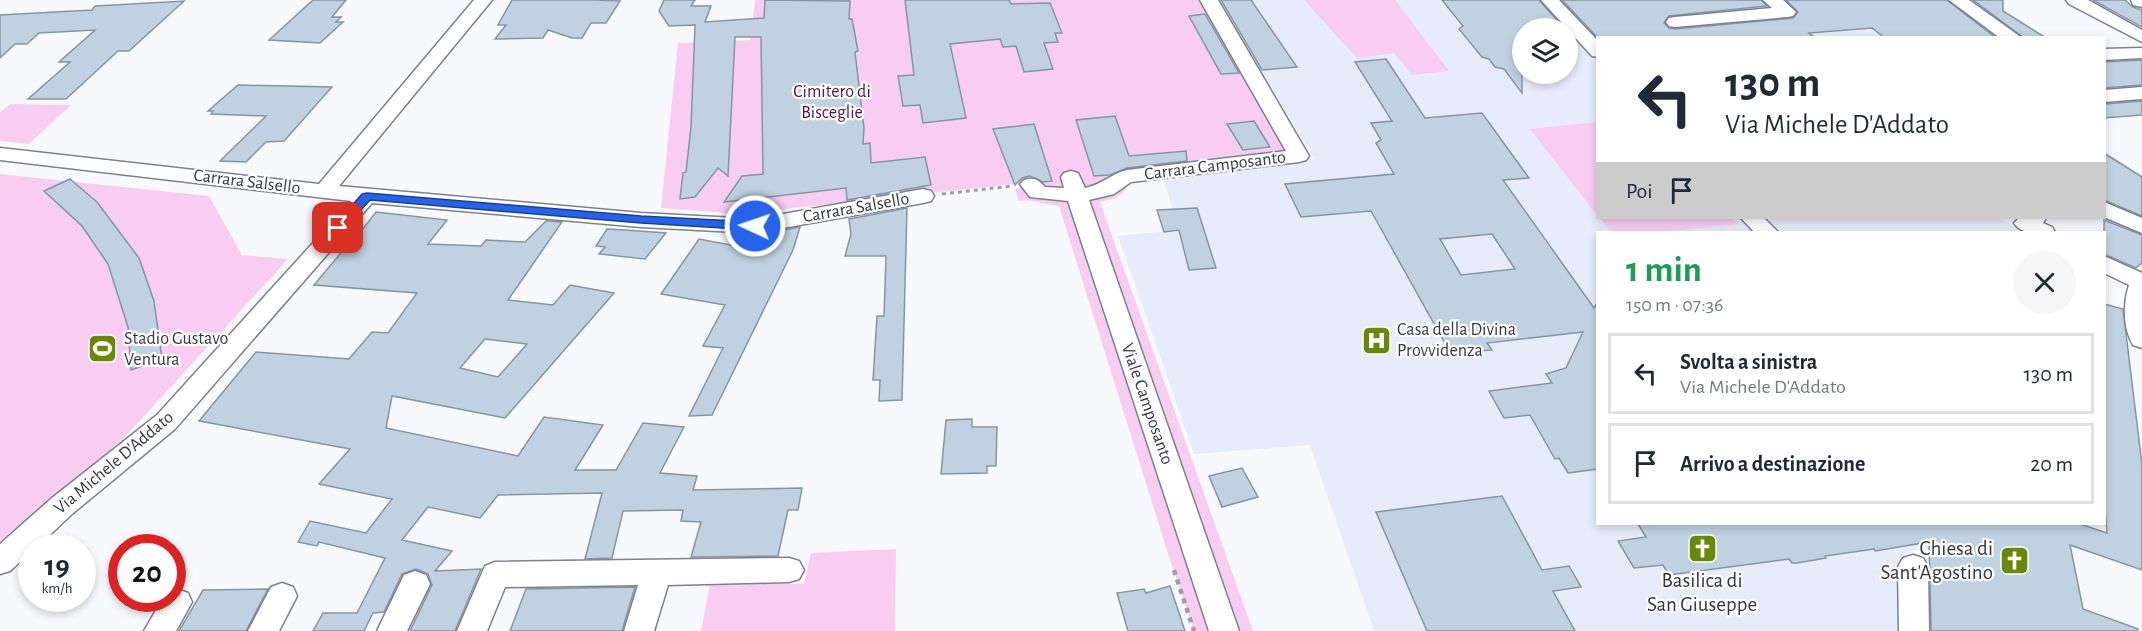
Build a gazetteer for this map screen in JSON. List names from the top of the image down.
{
  "streets": {
    "street": [
      "Carrara Camposanto",
      "Carrara Salsello",
      "Viale Camposanto",
      "Via Michele D'Addato"
    ]
  },
  "crossings": [
    ["Carrara Camposanto", "Viale Camposanto"],
    ["Carrara Salsello", "Via Michele D'Addato"]
  ],
  "parks": ["Cimitero di Bisceglie"],
  "places": {
    "hospital": ["Casa della Divina Provvidenza"],
    "sports": ["Stadio Gustavo Ventura"],
    "church": ["Basilica di San Giuseppe", "Chiesa di Sant'Agostino"]
  },
  "page": {
    "turn": ["130 m", "Via Michele D'Addato"],
    "then": "Poi",
    "heading": ["1 min", "150 m · 07:36"],
    "list": [
      {
        "name": "Svolta a sinistra",
        "note": "Via Michele D'Addato",
        "value": "130 m"
      },
      {
        "name": "Arrivo a destinazione",
        "value": "20 m"
      }
    ],
    "speed": "19 km/h",
    "limit": "20"
  }
}
